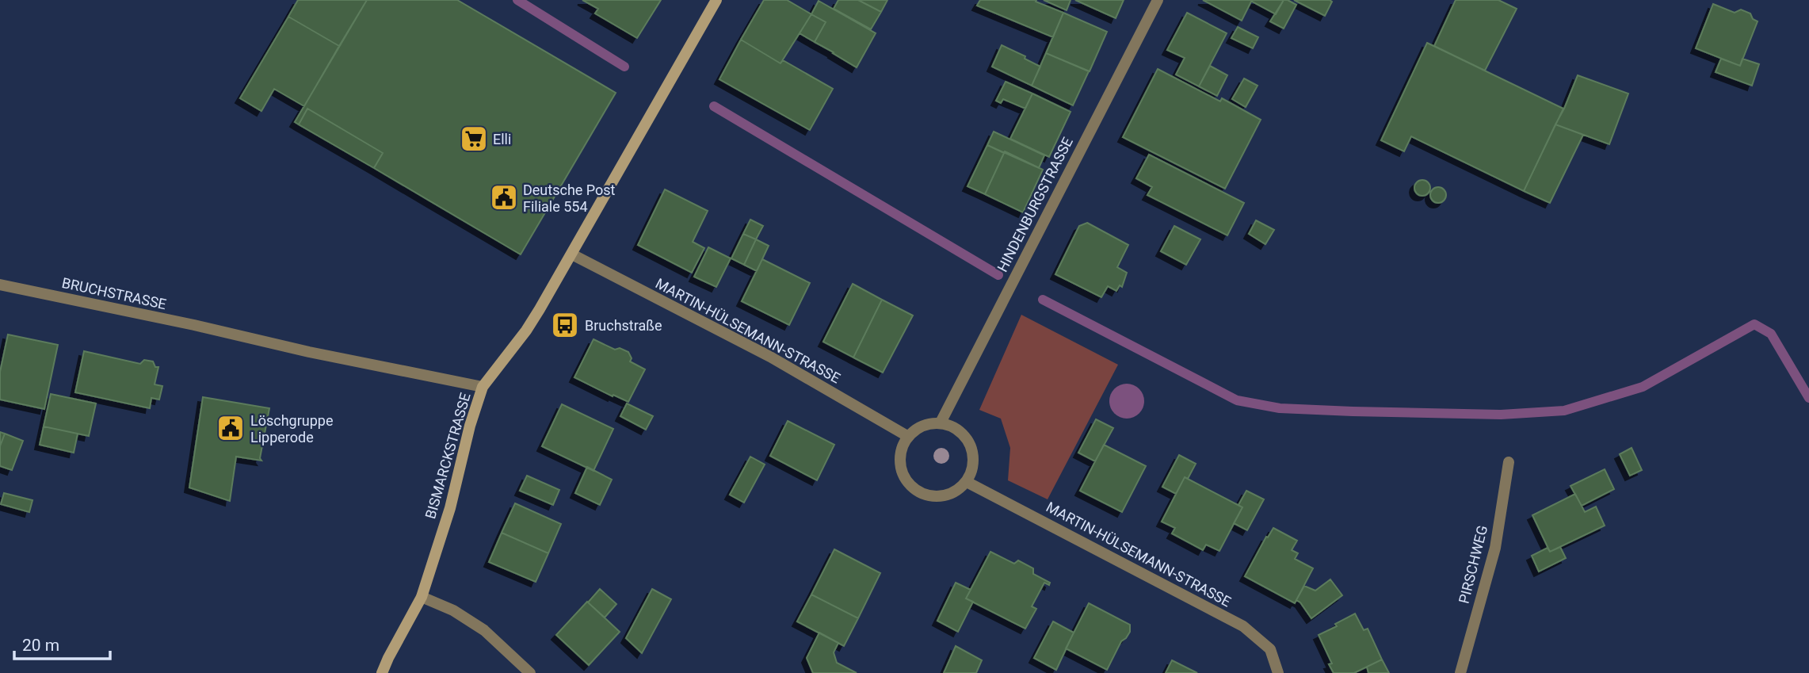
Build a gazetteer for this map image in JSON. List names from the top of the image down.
{
  "streets": {
    "main road": ["BISMARCKSTRASSE"],
    "street": [
      "HINDENBURGSTRASSE",
      "BRUCHSTRASSE",
      "MARTIN-HÜLSEMANN-STRASSE",
      "PIRSCHWEG"
    ]
  },
  "crossings": [
    ["HINDENBURGSTRASSE", "MARTIN-HÜLSEMANN-STRASSE"],
    ["BRUCHSTRASSE", "BISMARCKSTRASSE"],
    ["MARTIN-HÜLSEMANN-STRASSE", "BISMARCKSTRASSE"]
  ],
  "places": {
    "supermarket": ["Elli"],
    "public building": ["Deutsche Post Filiale 554", "Löschgruppe Lipperode"],
    "bus stop": ["Bruchstraße"]
  },
  "scale_bar": "20 m"
}
